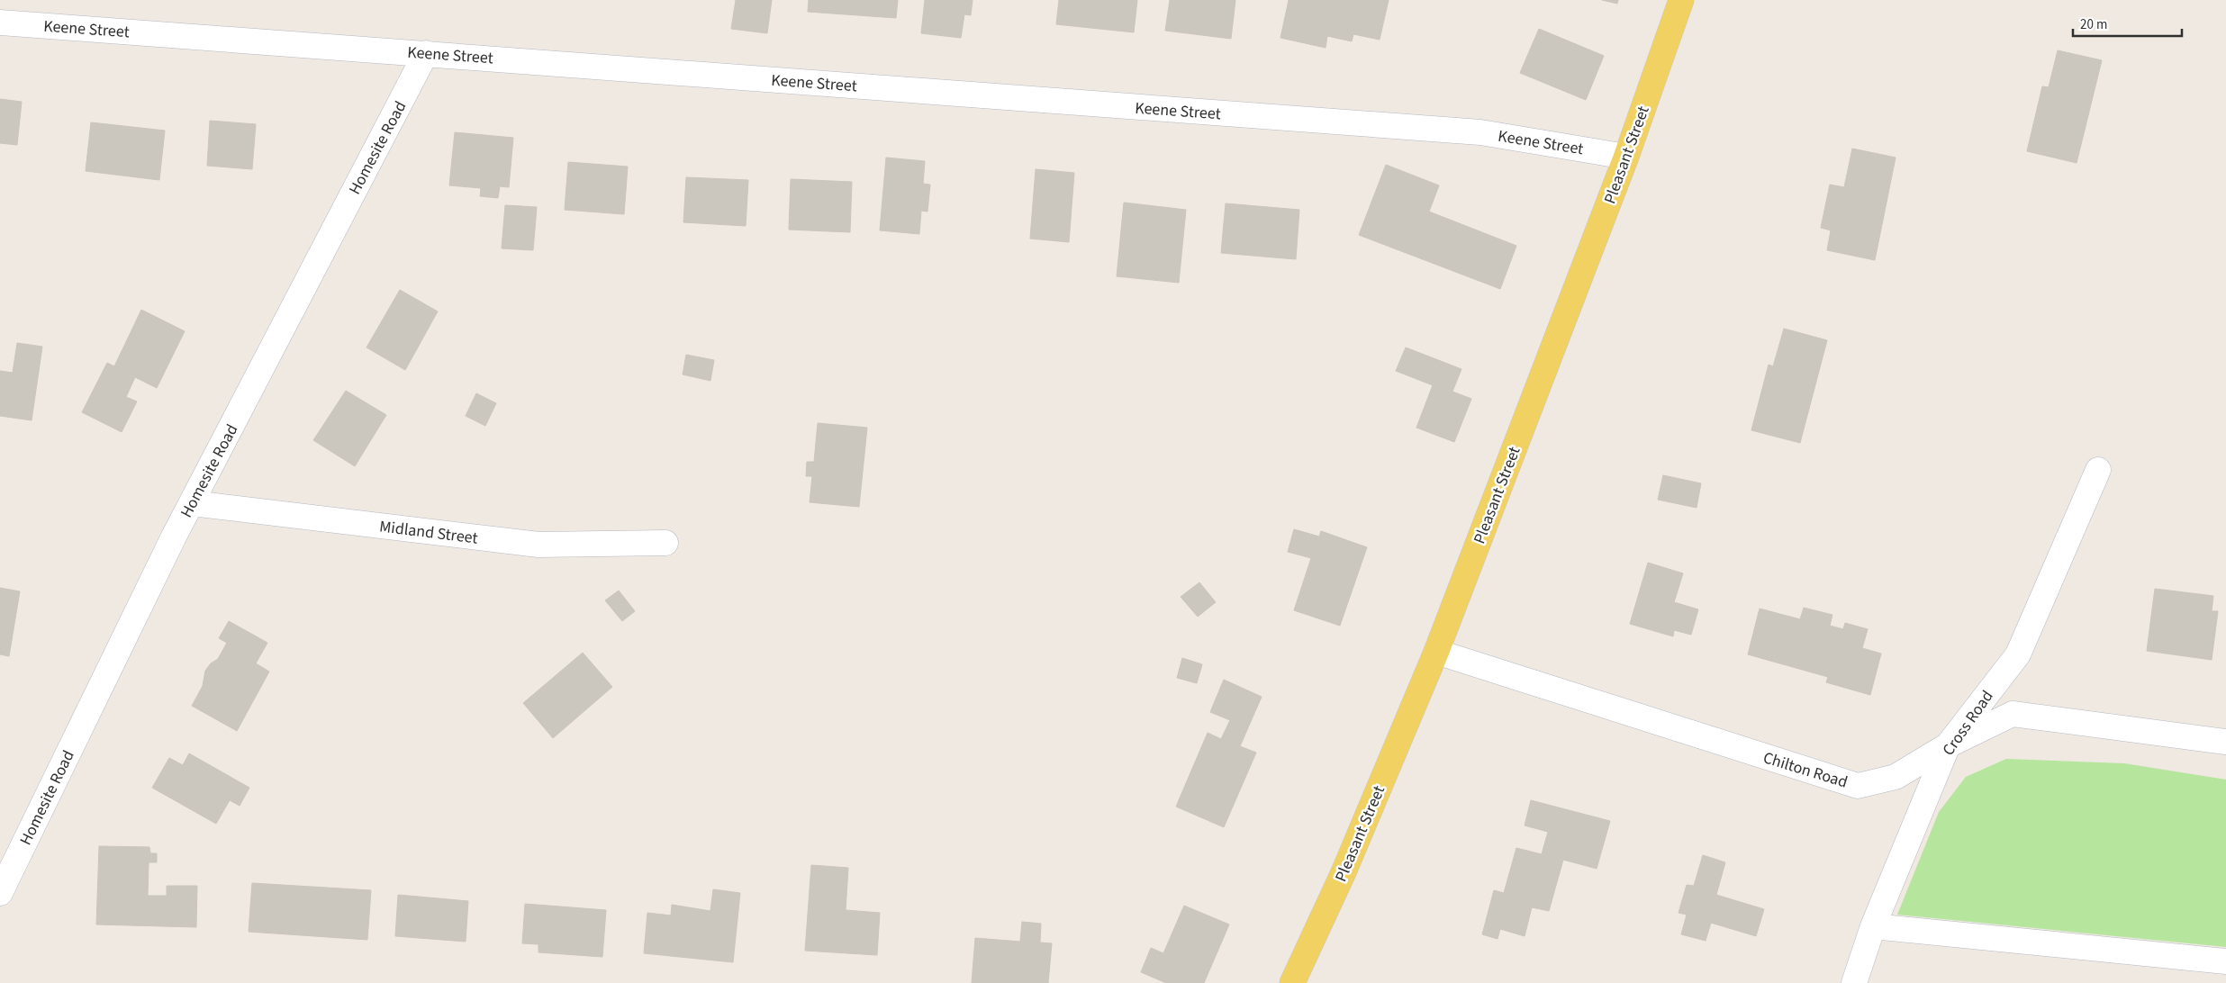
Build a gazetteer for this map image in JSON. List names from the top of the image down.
{
  "streets": {
    "main road": ["Pleasant Street"],
    "street": [
      "Keene Street",
      "Homesite Road",
      "Midland Street",
      "Cross Road",
      "Chilton Road"
    ]
  },
  "crossings": [
    ["Keene Street", "Homesite Road"],
    ["Keene Street", "Pleasant Street"],
    ["Homesite Road", "Midland Street"],
    ["Pleasant Street", "Chilton Road"],
    ["Cross Road", "Chilton Road"]
  ],
  "scale_bar": "20 m"
}
